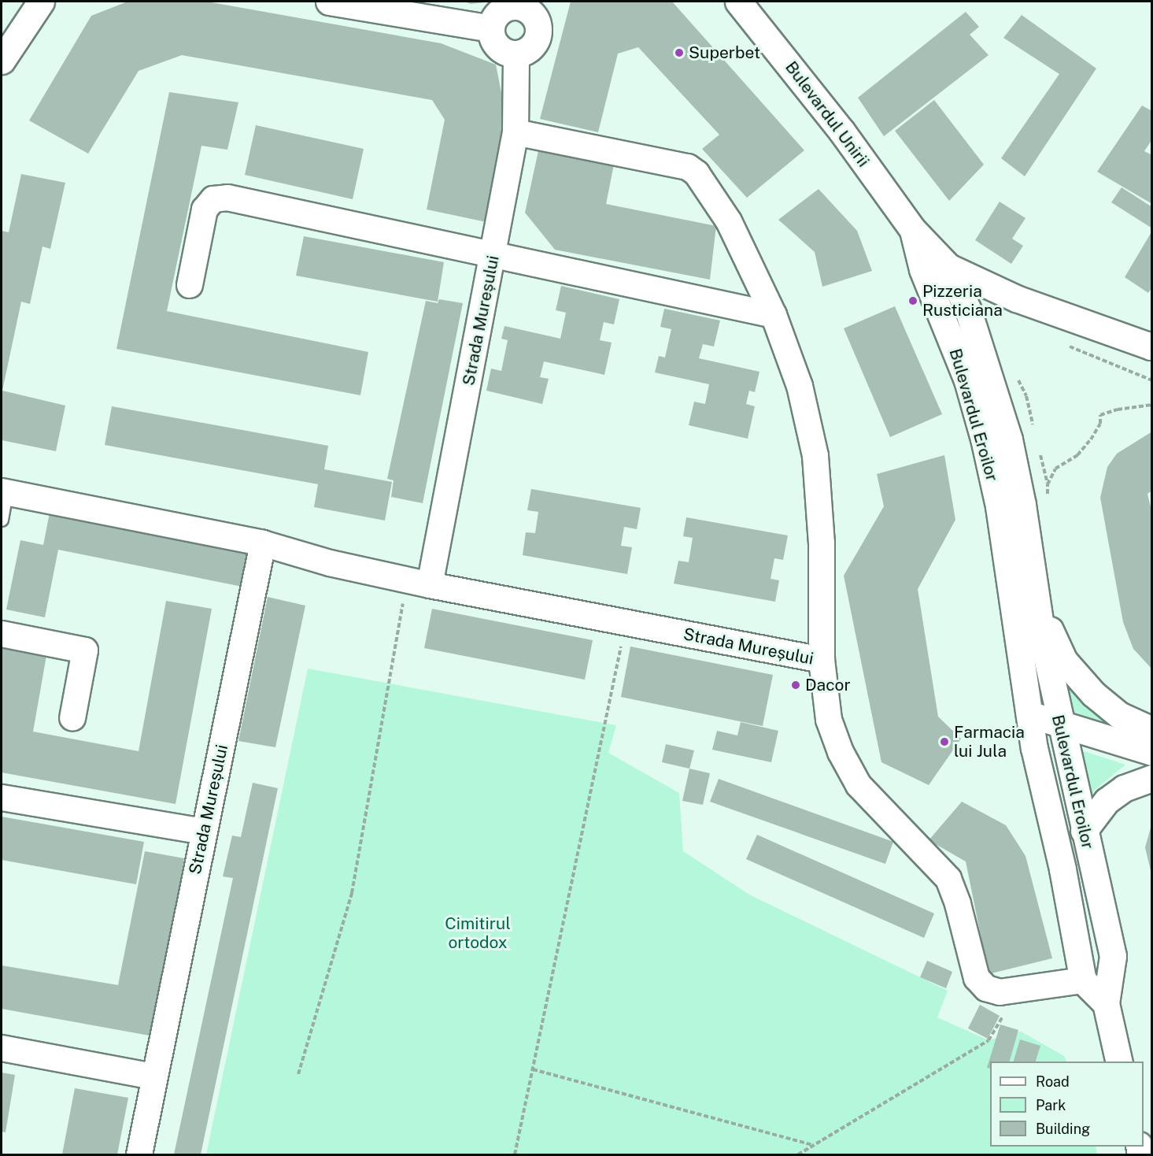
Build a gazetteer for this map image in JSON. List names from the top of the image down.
{
  "streets": {
    "main road": ["Bulevardul Unirii", "Bulevardul Eroilor"],
    "street": ["Strada Mureșului"]
  },
  "crossings": [
    ["Bulevardul Unirii", "Bulevardul Eroilor"],
    ["Strada Mureșului", "Bulevardul Eroilor"]
  ],
  "parks": ["Cimitirul ortodox"],
  "places": [
    "Superbet",
    "Pizzeria Rusticiana",
    "Dacor",
    "Farmacia lui Jula"
  ],
  "legend": ["Road", "Park", "Building"]
}
